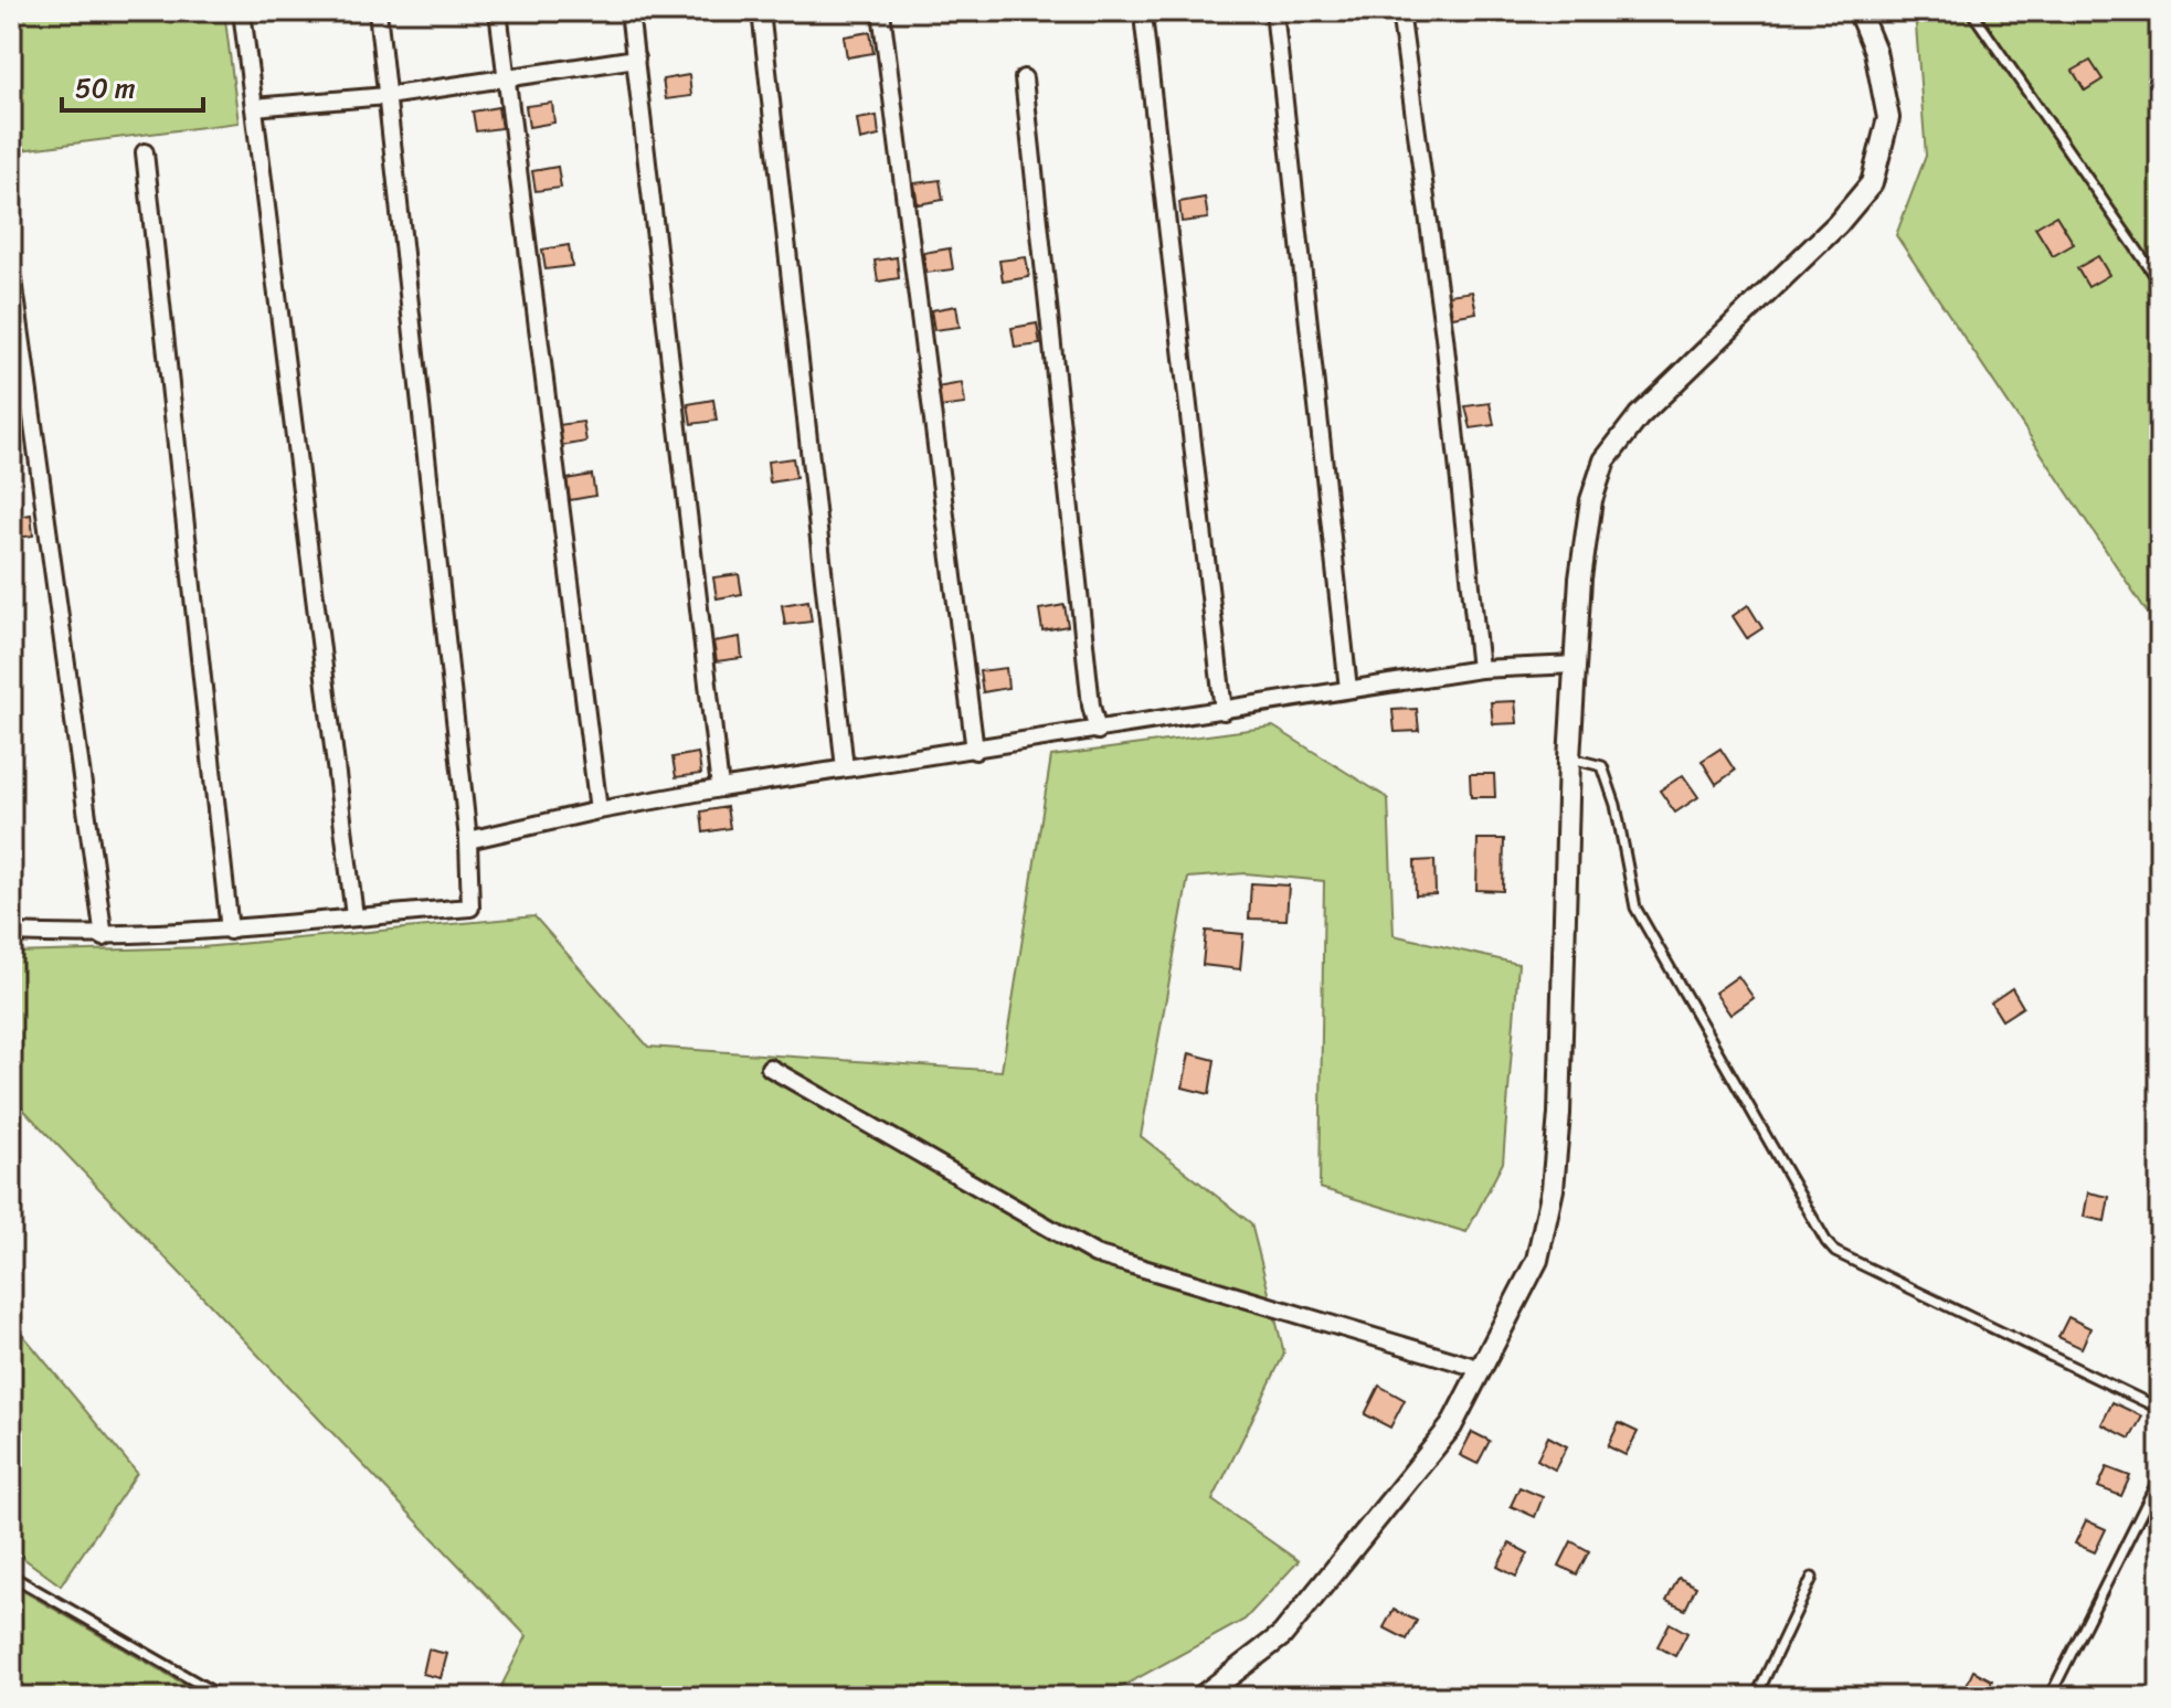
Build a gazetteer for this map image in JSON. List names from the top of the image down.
{
  "scale_bar": "50 m"
}
